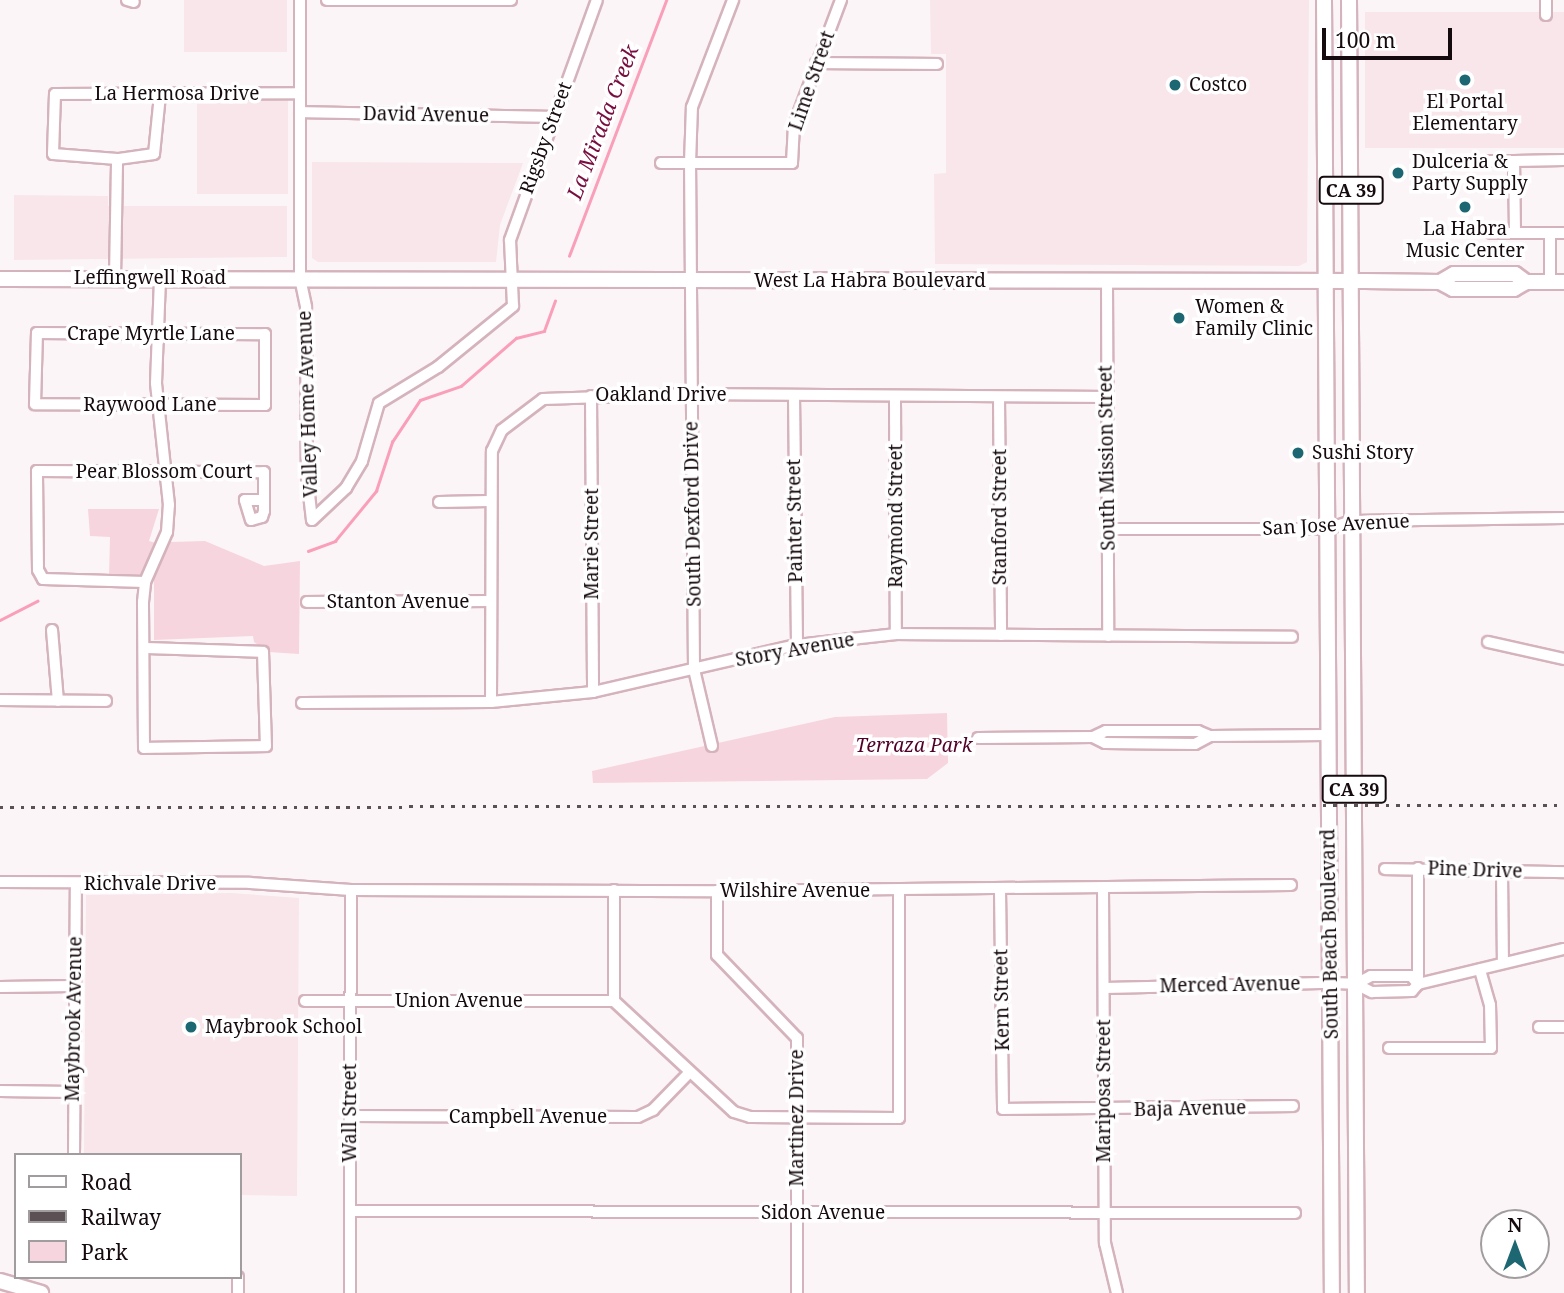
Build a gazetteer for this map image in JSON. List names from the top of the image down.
{
  "streets": {
    "main road": [
      "CA 39",
      "Leffingwell Road",
      "West La Habra Boulevard",
      "South Beach Boulevard"
    ],
    "street": [
      "Lime Street",
      "La Hermosa Drive",
      "David Avenue",
      "Rigsby Street",
      "Crape Myrtle Lane",
      "Oakland Drive",
      "Valley Home Avenue",
      "Raywood Lane",
      "South Mission Street",
      "Pear Blossom Court",
      "South Dexford Drive",
      "Raymond Street",
      "Stanford Street",
      "Painter Street",
      "San Jose Avenue",
      "Marie Street",
      "Stanton Avenue",
      "Story Avenue",
      "Pine Drive",
      "Richvale Drive",
      "Wilshire Avenue",
      "Merced Avenue",
      "Kern Street",
      "Union Avenue",
      "Maybrook Avenue",
      "Mariposa Street",
      "Baja Avenue",
      "Wall Street",
      "Campbell Avenue",
      "Martinez Drive",
      "Sidon Avenue"
    ]
  },
  "crossings": [
    ["Lime Street", "South Dexford Drive"],
    ["La Hermosa Drive", "Valley Home Avenue"],
    ["David Avenue", "Rigsby Street"],
    ["David Avenue", "Valley Home Avenue"],
    ["Rigsby Street", "West La Habra Boulevard"],
    ["Rigsby Street", "Valley Home Avenue"],
    ["CA 39", "West La Habra Boulevard"],
    ["CA 39", "South Beach Boulevard"],
    ["Leffingwell Road", "West La Habra Boulevard"],
    ["Leffingwell Road", "Valley Home Avenue"],
    ["West La Habra Boulevard", "Valley Home Avenue"],
    ["West La Habra Boulevard", "South Mission Street"],
    ["West La Habra Boulevard", "South Dexford Drive"],
    ["West La Habra Boulevard", "South Beach Boulevard"],
    ["Crape Myrtle Lane", "Raywood Lane"],
    ["Oakland Drive", "South Mission Street"],
    ["Oakland Drive", "South Dexford Drive"],
    ["Oakland Drive", "Raymond Street"],
    ["Oakland Drive", "Stanford Street"],
    ["Oakland Drive", "Painter Street"],
    ["Oakland Drive", "Marie Street"],
    ["Oakland Drive", "Stanton Avenue"],
    ["Oakland Drive", "Story Avenue"],
    ["South Mission Street", "San Jose Avenue"],
    ["South Mission Street", "Story Avenue"],
    ["South Dexford Drive", "Story Avenue"],
    ["Raymond Street", "Story Avenue"],
    ["Stanford Street", "Story Avenue"],
    ["Painter Street", "Story Avenue"],
    ["San Jose Avenue", "South Beach Boulevard"],
    ["Marie Street", "Story Avenue"],
    ["Richvale Drive", "Wilshire Avenue"],
    ["Richvale Drive", "Maybrook Avenue"],
    ["Wilshire Avenue", "Kern Street"],
    ["Wilshire Avenue", "Mariposa Street"],
    ["Wilshire Avenue", "Wall Street"],
    ["Wilshire Avenue", "Martinez Drive"],
    ["South Beach Boulevard", "Merced Avenue"],
    ["Merced Avenue", "Mariposa Street"],
    ["Kern Street", "Baja Avenue"],
    ["Union Avenue", "Wall Street"],
    ["Mariposa Street", "Baja Avenue"],
    ["Mariposa Street", "Sidon Avenue"],
    ["Wall Street", "Campbell Avenue"],
    ["Wall Street", "Sidon Avenue"],
    ["Martinez Drive", "Sidon Avenue"]
  ],
  "water": ["La Mirada Creek"],
  "parks": ["Terraza Park"],
  "places": [
    "El Portal Elementary",
    "Costco",
    "Dulceria & Party Supply",
    "La Habra Music Center",
    "Women & Family Clinic",
    "Sushi Story",
    "Maybrook School"
  ],
  "legend": ["Road", "Railway", "Park"],
  "scale_bar": "100 m",
  "north": "top"
}
